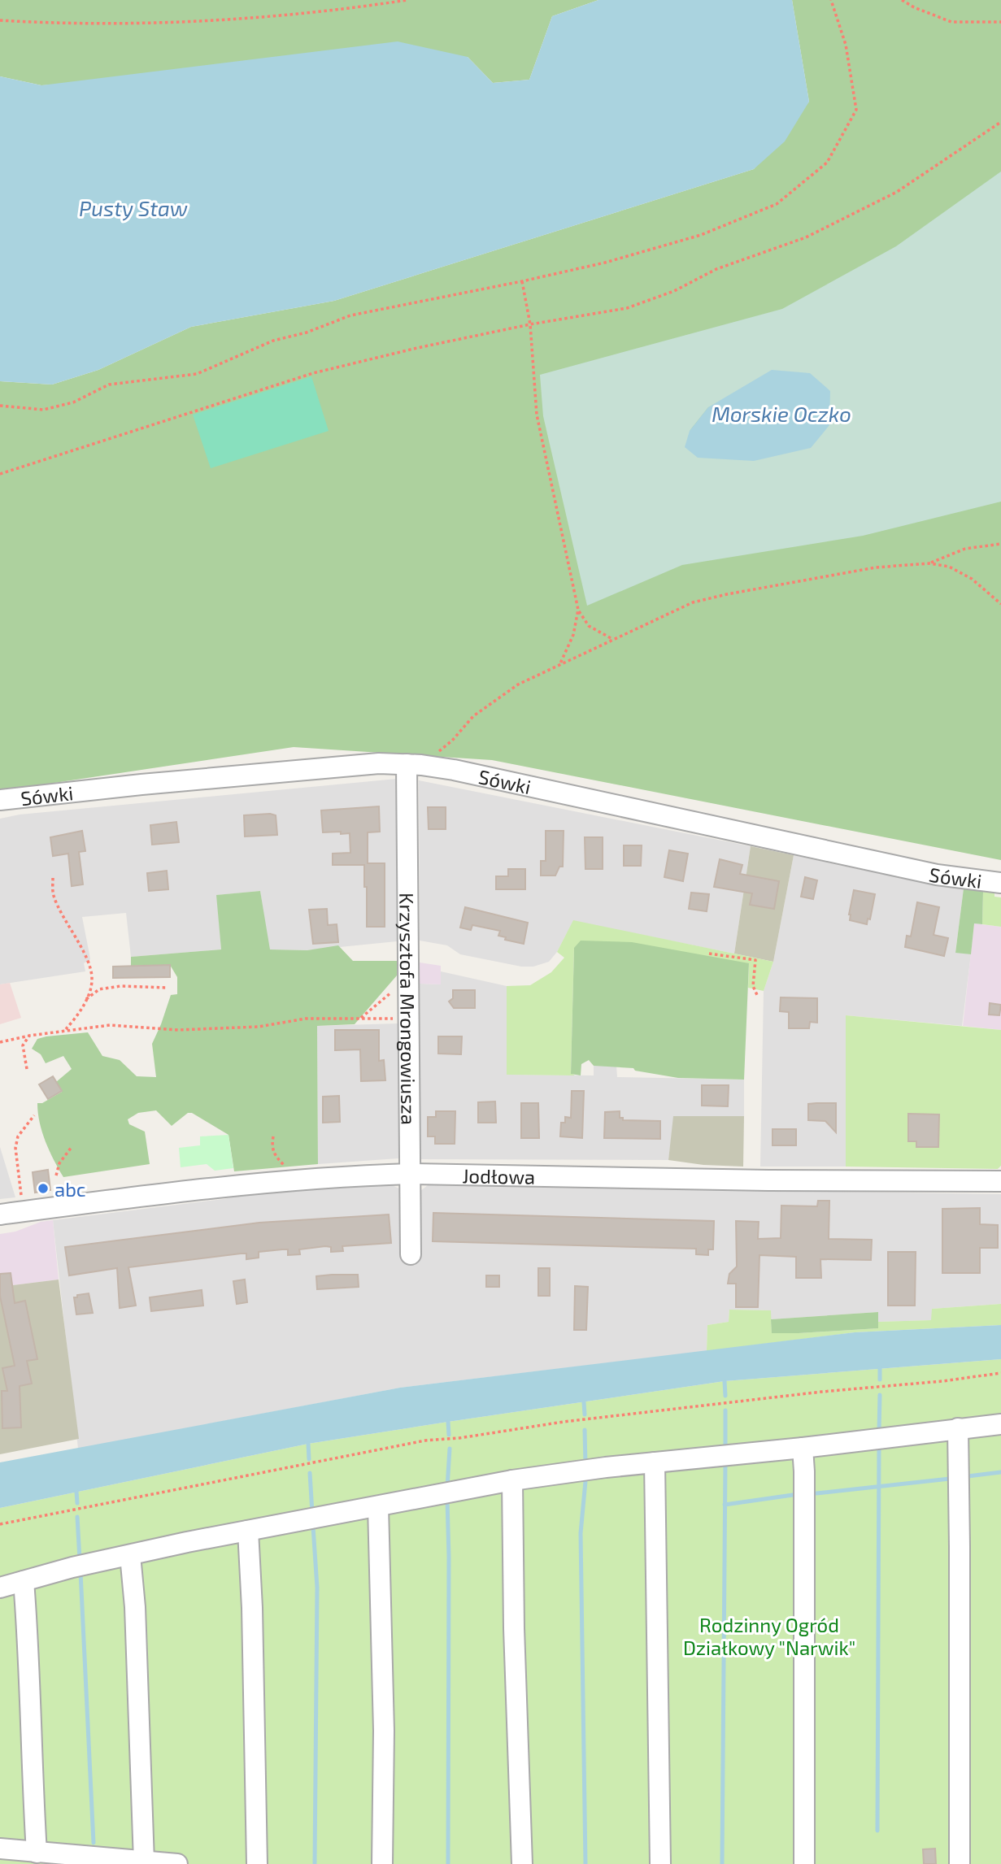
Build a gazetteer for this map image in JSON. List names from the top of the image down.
{
  "streets": {
    "street": ["Sówki", "Krzysztofa Mrongowiusza", "Jodłowa"]
  },
  "crossings": [
    ["Sówki", "Krzysztofa Mrongowiusza"],
    ["Krzysztofa Mrongowiusza", "Jodłowa"]
  ],
  "water": ["Pusty Staw", "Morskie Oczko"],
  "parks": ["Rodzinny Ogród Działkowy \"Narwik\""],
  "places": ["abc"]
}
